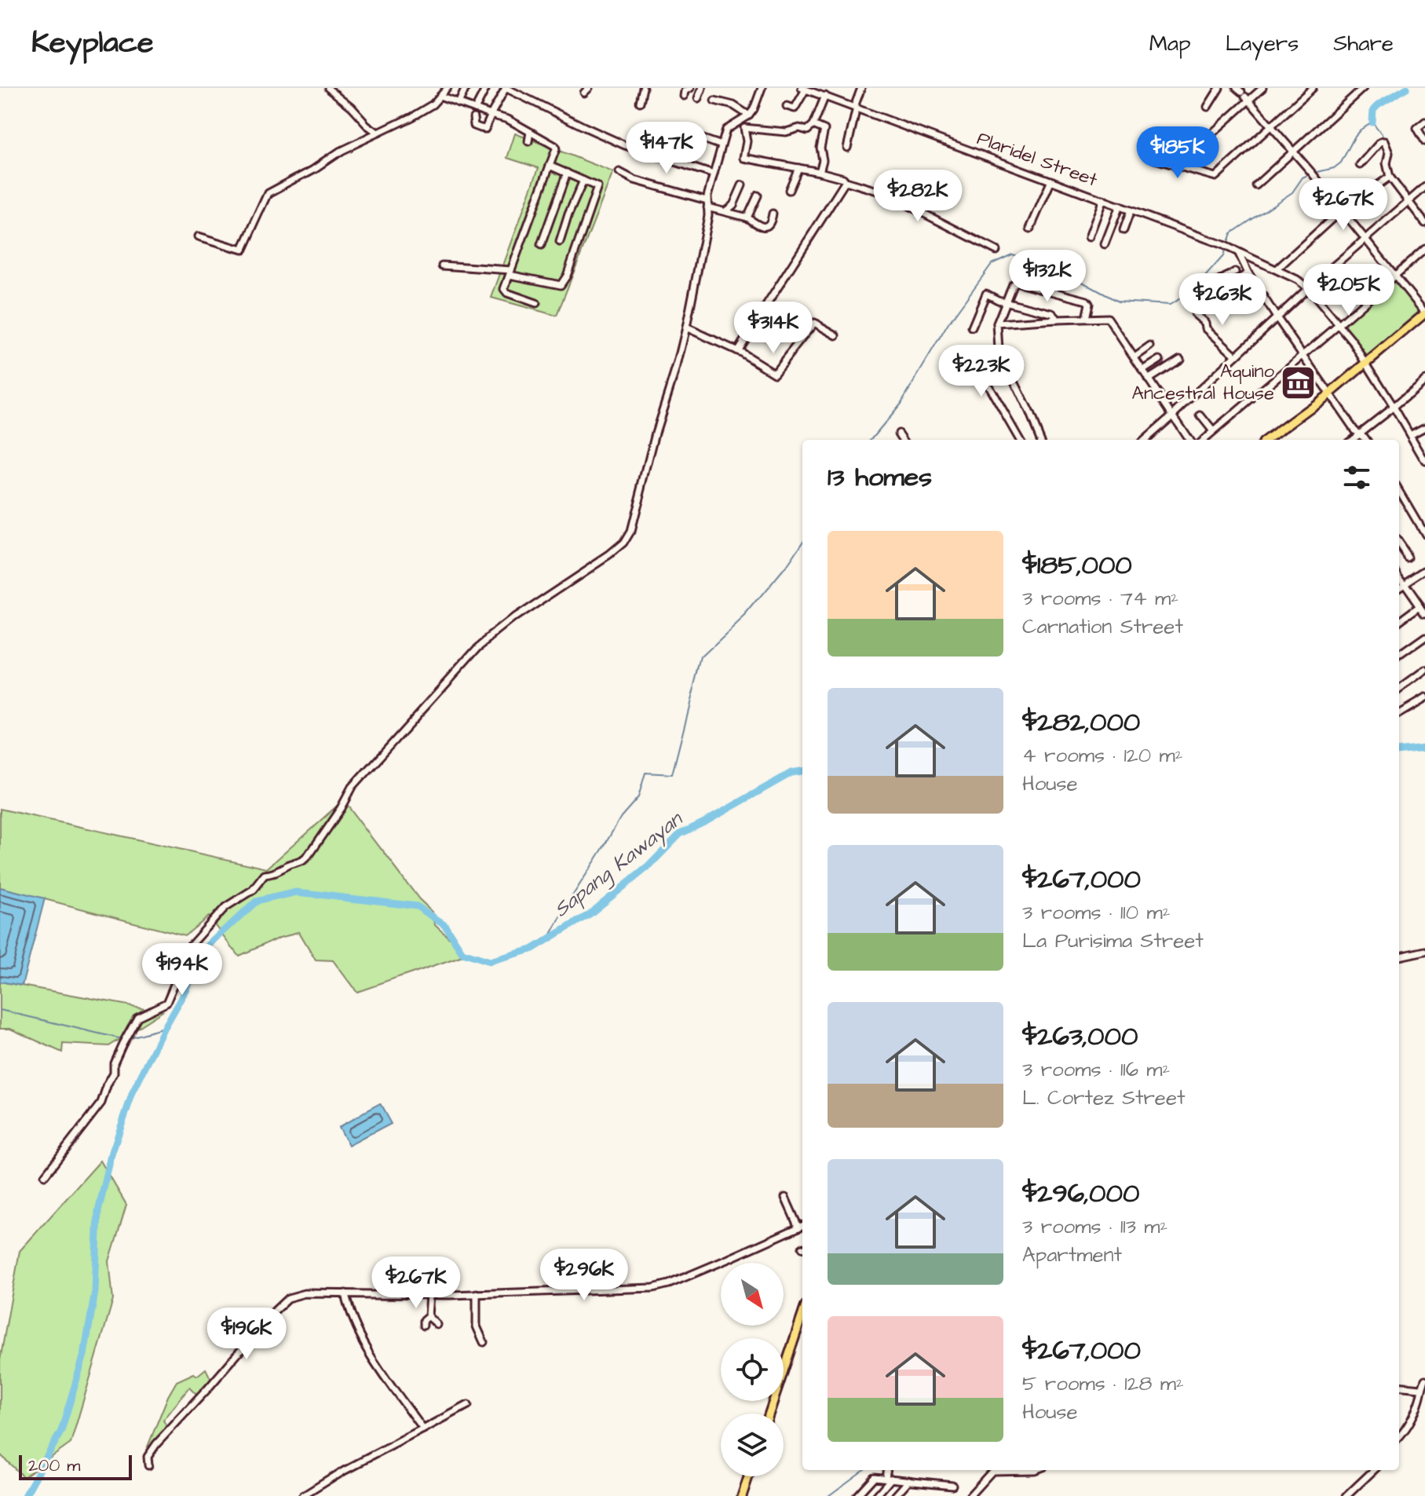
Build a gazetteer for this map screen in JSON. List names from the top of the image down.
{
  "streets": {
    "street": ["Plaridel Street"]
  },
  "water": ["Sapang Kawayan"],
  "places": {
    "museum": ["Aquino Ancestral House"]
  },
  "scale_bar": "200 m",
  "north": "bottom right",
  "page": {
    "header": "Keyplace",
    "nav": ["Map", "Layers", "Share"],
    "price": [
      "$147K",
      "$185K",
      "$282K",
      "$267K",
      "$132K",
      "$205K",
      "$263K",
      "$314K",
      "$223K",
      "$194K",
      "$296K",
      "$267K",
      "$196K"
    ],
    "heading": "13 homes",
    "list": [
      {
        "name": "$185,000",
        "note": "3 rooms · 74 m² · Carnation Street"
      },
      {
        "name": "$282,000",
        "note": "4 rooms · 120 m² · House"
      },
      {
        "name": "$267,000",
        "note": "3 rooms · 110 m² · La Purisima Street"
      },
      {
        "name": "$263,000",
        "note": "3 rooms · 116 m² · L. Cortez Street"
      },
      {
        "name": "$296,000",
        "note": "3 rooms · 113 m² · Apartment"
      },
      {
        "name": "$267,000",
        "note": "5 rooms · 128 m² · House"
      }
    ],
    "scale": "200 m"
  }
}
